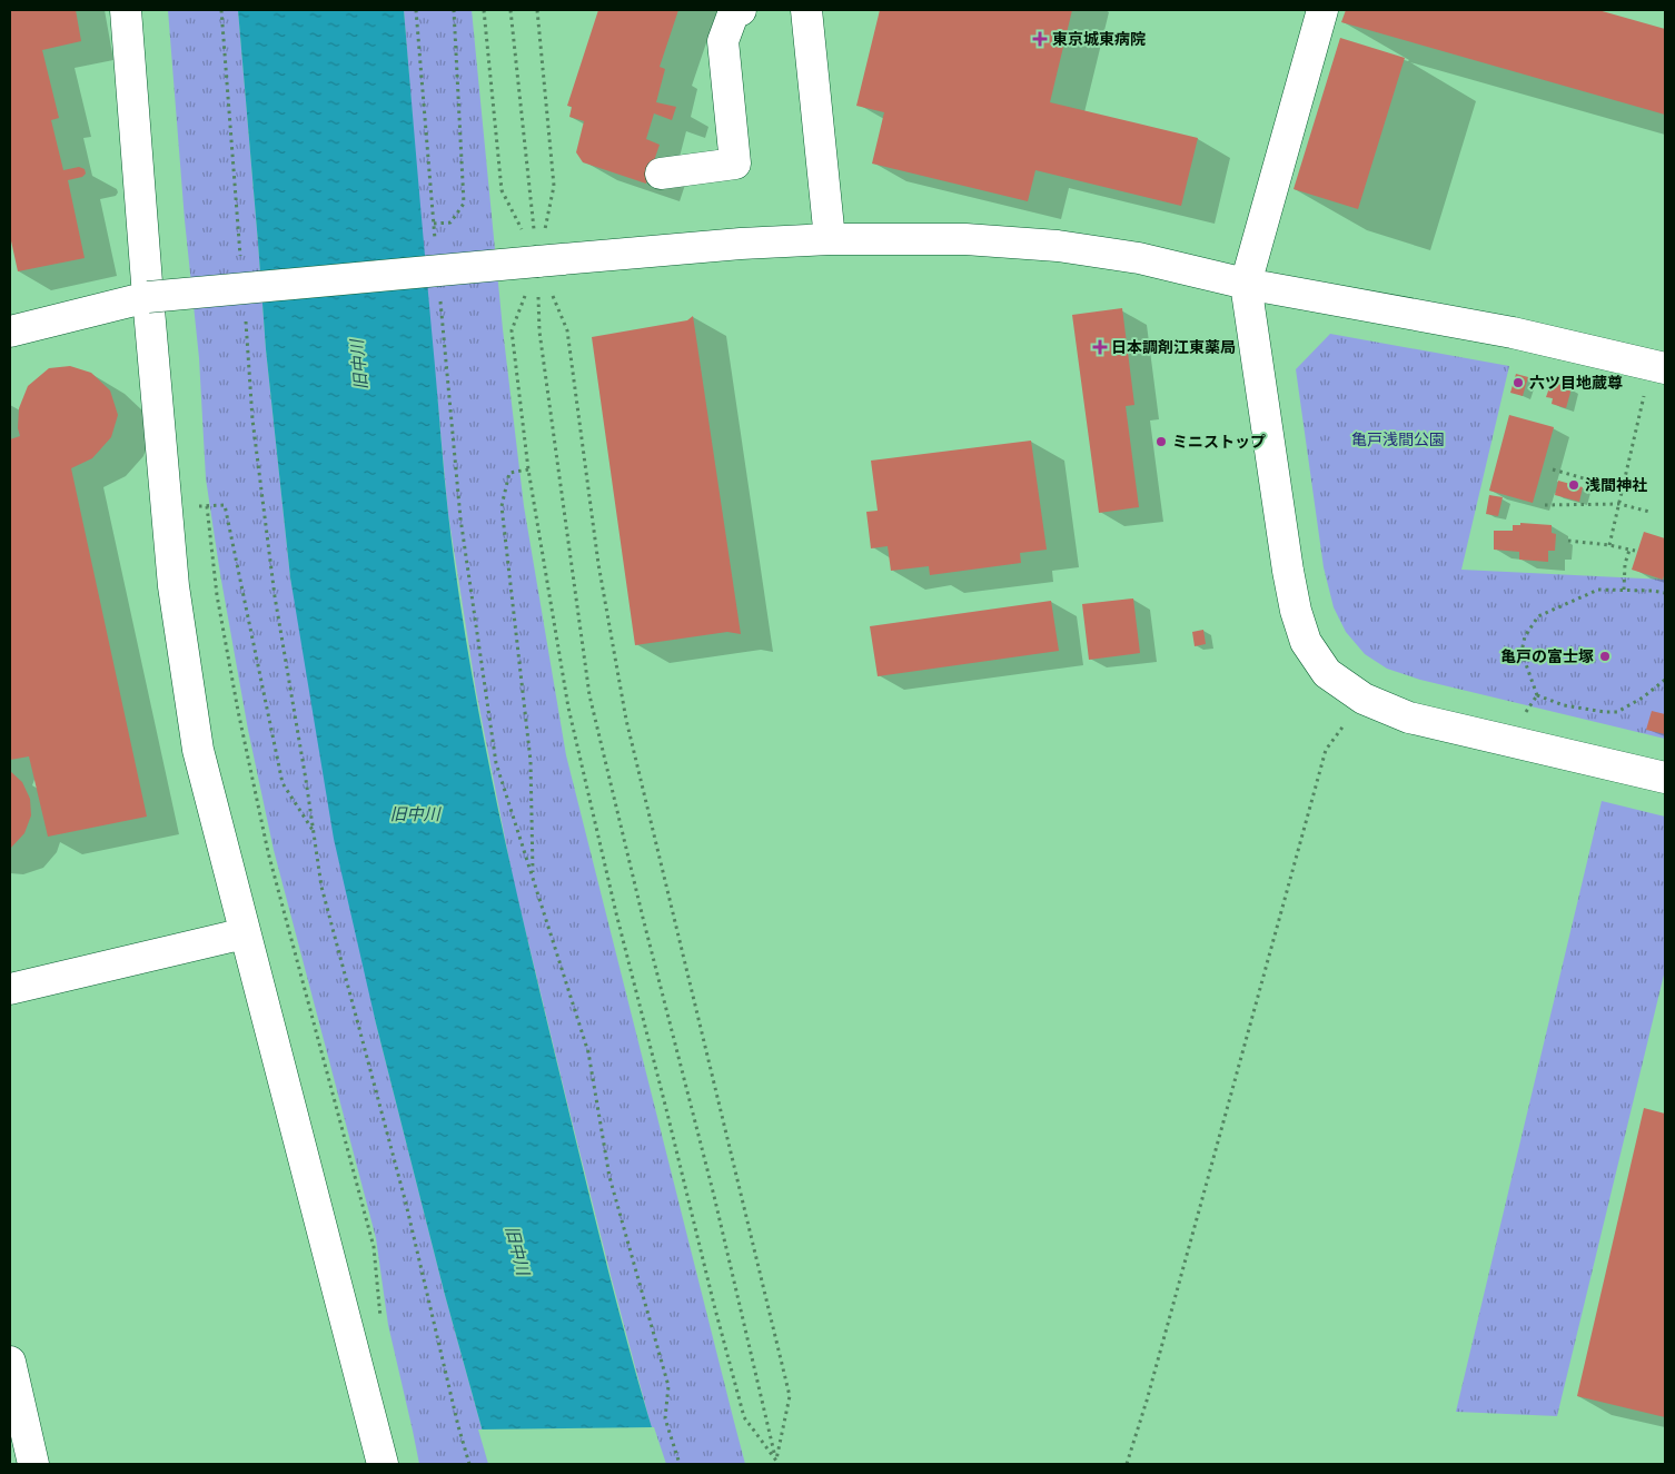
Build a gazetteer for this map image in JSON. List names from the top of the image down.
{
  "water": ["旧中川"],
  "parks": ["亀戸浅間公園"],
  "places": {
    "health": ["東京城東病院", "日本調剤江東薬局"],
    "other": [
      "六ツ目地蔵尊",
      "ミニストップ",
      "浅間神社",
      "亀戸の富士塚"
    ]
  }
}
